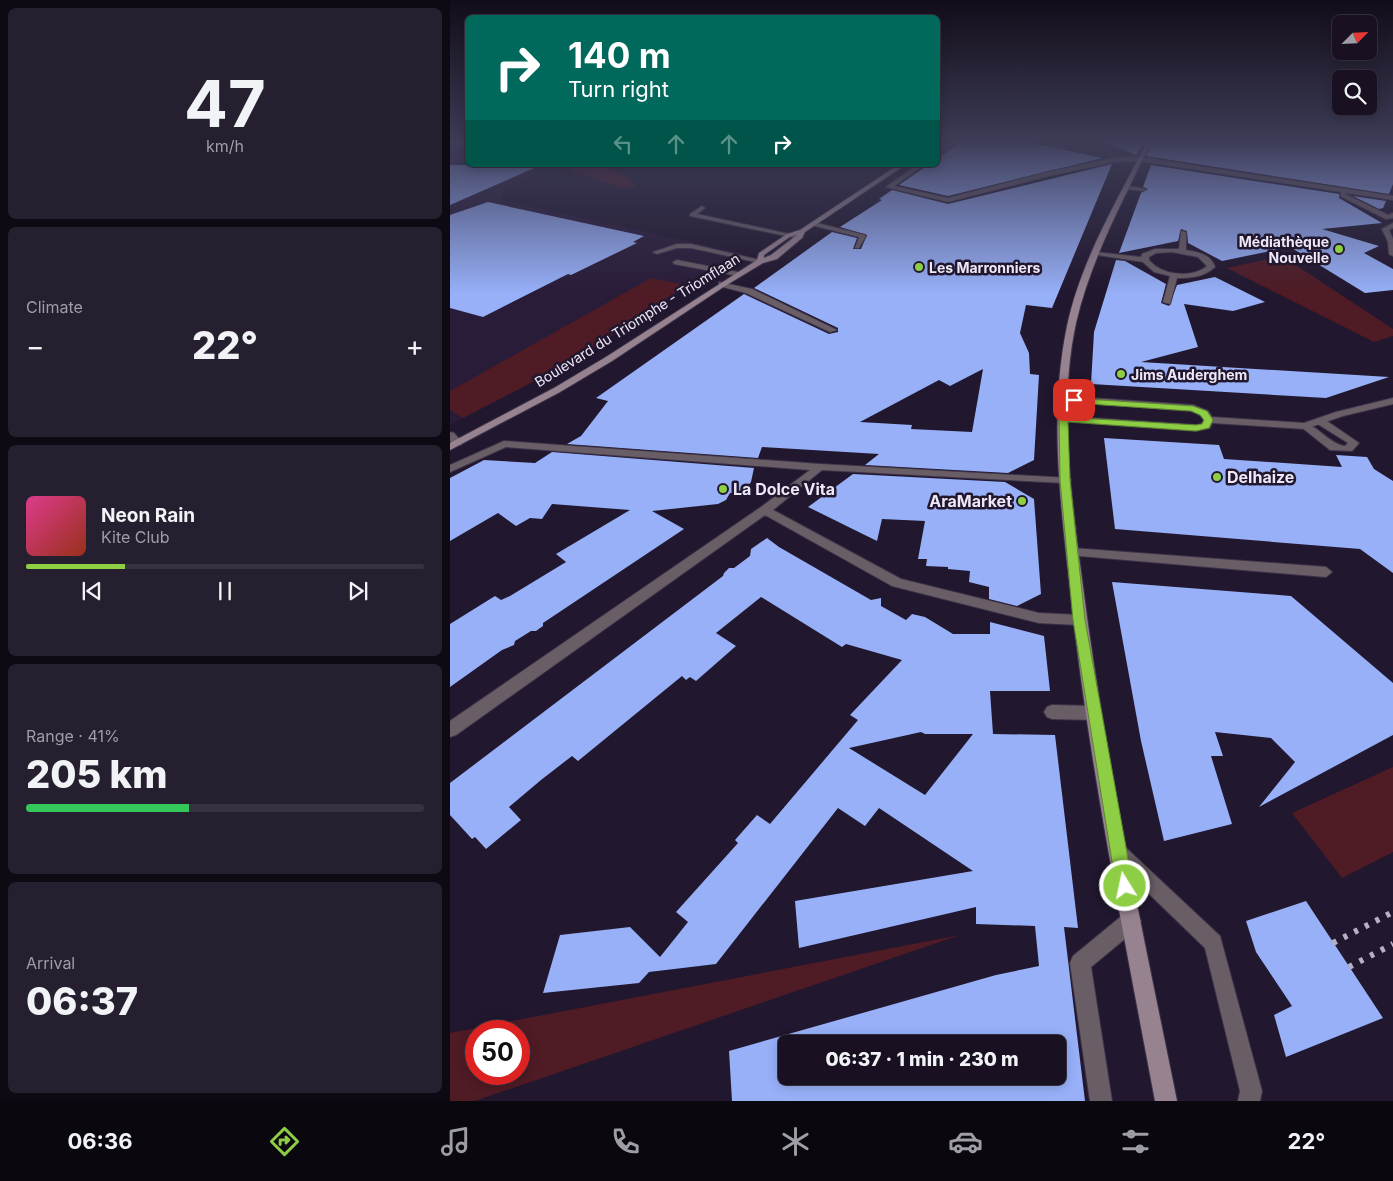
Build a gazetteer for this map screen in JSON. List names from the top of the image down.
{
  "streets": {
    "main road": ["Boulevard du Triomphe - Triomflaan"]
  },
  "places": [
    "Médiathèque Nouvelle",
    "Les Marronniers",
    "Jims Auderghem",
    "Delhaize",
    "La Dolce Vita",
    "AraMarket"
  ],
  "north": "top right",
  "page": {
    "tile": [
      ["47", "km/h"],
      "Climate",
      ["Range · 41%", "205 km"],
      ["Arrival", "06:37"]
    ],
    "turn": ["140 m", "Turn right"],
    "heat": ["−", "22°", "+"],
    "song": ["Neon Rain", "Kite Club"],
    "limit": "50",
    "trip": "06:37 · 1 min · 230 m",
    "tabs": ["06:36", "22°"]
  }
}
